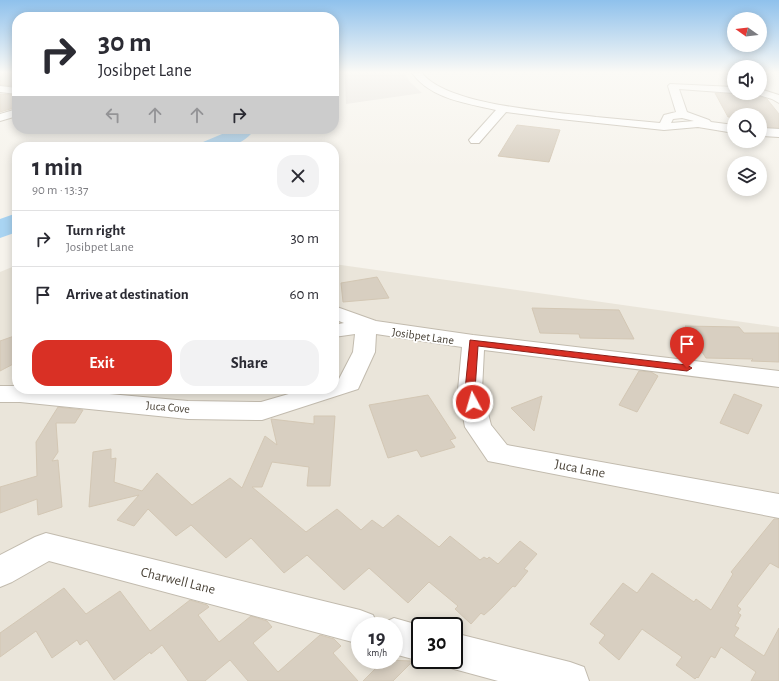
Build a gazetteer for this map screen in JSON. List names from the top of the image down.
{
  "streets": {
    "street": [
      "Josibpet Lane",
      "Juca Cove",
      "Juca Lane",
      "Charwell Lane"
    ]
  },
  "crossings": [
    ["Josibpet Lane", "Juca Cove"],
    ["Josibpet Lane", "Juca Lane"]
  ],
  "north": "left",
  "page": {
    "turn": ["30 m", "Josibpet Lane"],
    "heading": ["1 min", "90 m · 13:37"],
    "list": [
      {
        "name": "Turn right",
        "note": "Josibpet Lane",
        "value": "30 m"
      },
      {
        "name": "Arrive at destination",
        "value": "60 m"
      }
    ],
    "buttons": ["Exit", "Share"],
    "speed": "19 km/h",
    "limit": "30"
  }
}
